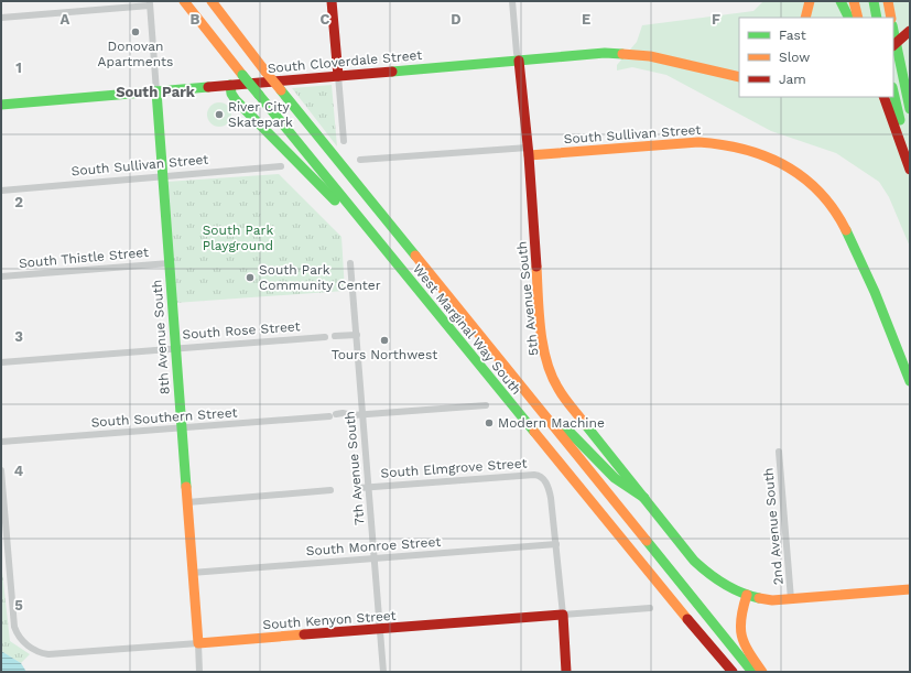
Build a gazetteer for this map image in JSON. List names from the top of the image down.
{
  "streets": {
    "main road": [
      "South Cloverdale Street",
      "South Sullivan Street",
      "5th Avenue South",
      "West Marginal Way South",
      "8th Avenue South",
      "South Kenyon Street"
    ],
    "street": [
      "South Thistle Street",
      "South Rose Street",
      "South Southern Street",
      "7th Avenue South",
      "South Elmgrove Street",
      "2nd Avenue South",
      "South Monroe Street"
    ]
  },
  "crossings": [
    ["South Cloverdale Street", "5th Avenue South"],
    ["South Cloverdale Street", "8th Avenue South"],
    ["South Sullivan Street", "5th Avenue South"],
    ["South Sullivan Street", "8th Avenue South"],
    ["South Thistle Street", "8th Avenue South"],
    ["South Rose Street", "8th Avenue South"],
    ["8th Avenue South", "South Southern Street"],
    ["8th Avenue South", "South Monroe Street"],
    ["8th Avenue South", "South Kenyon Street"],
    ["South Southern Street", "7th Avenue South"],
    ["7th Avenue South", "South Elmgrove Street"],
    ["7th Avenue South", "South Monroe Street"],
    ["7th Avenue South", "South Kenyon Street"],
    ["South Elmgrove Street", "South Monroe Street"]
  ],
  "districts": ["South Park"],
  "parks": ["South Park Playground"],
  "places": [
    "Donovan Apartments",
    "River City Skatepark",
    "South Park Community Center",
    "Tours Northwest",
    "Modern Machine"
  ],
  "legend": ["Fast", "Slow", "Jam"],
  "grid": {
    "columns": [
      "A",
      "B",
      "C",
      "D",
      "E",
      "F"
    ],
    "rows": [
      "1",
      "2",
      "3",
      "4",
      "5"
    ]
  }
}
